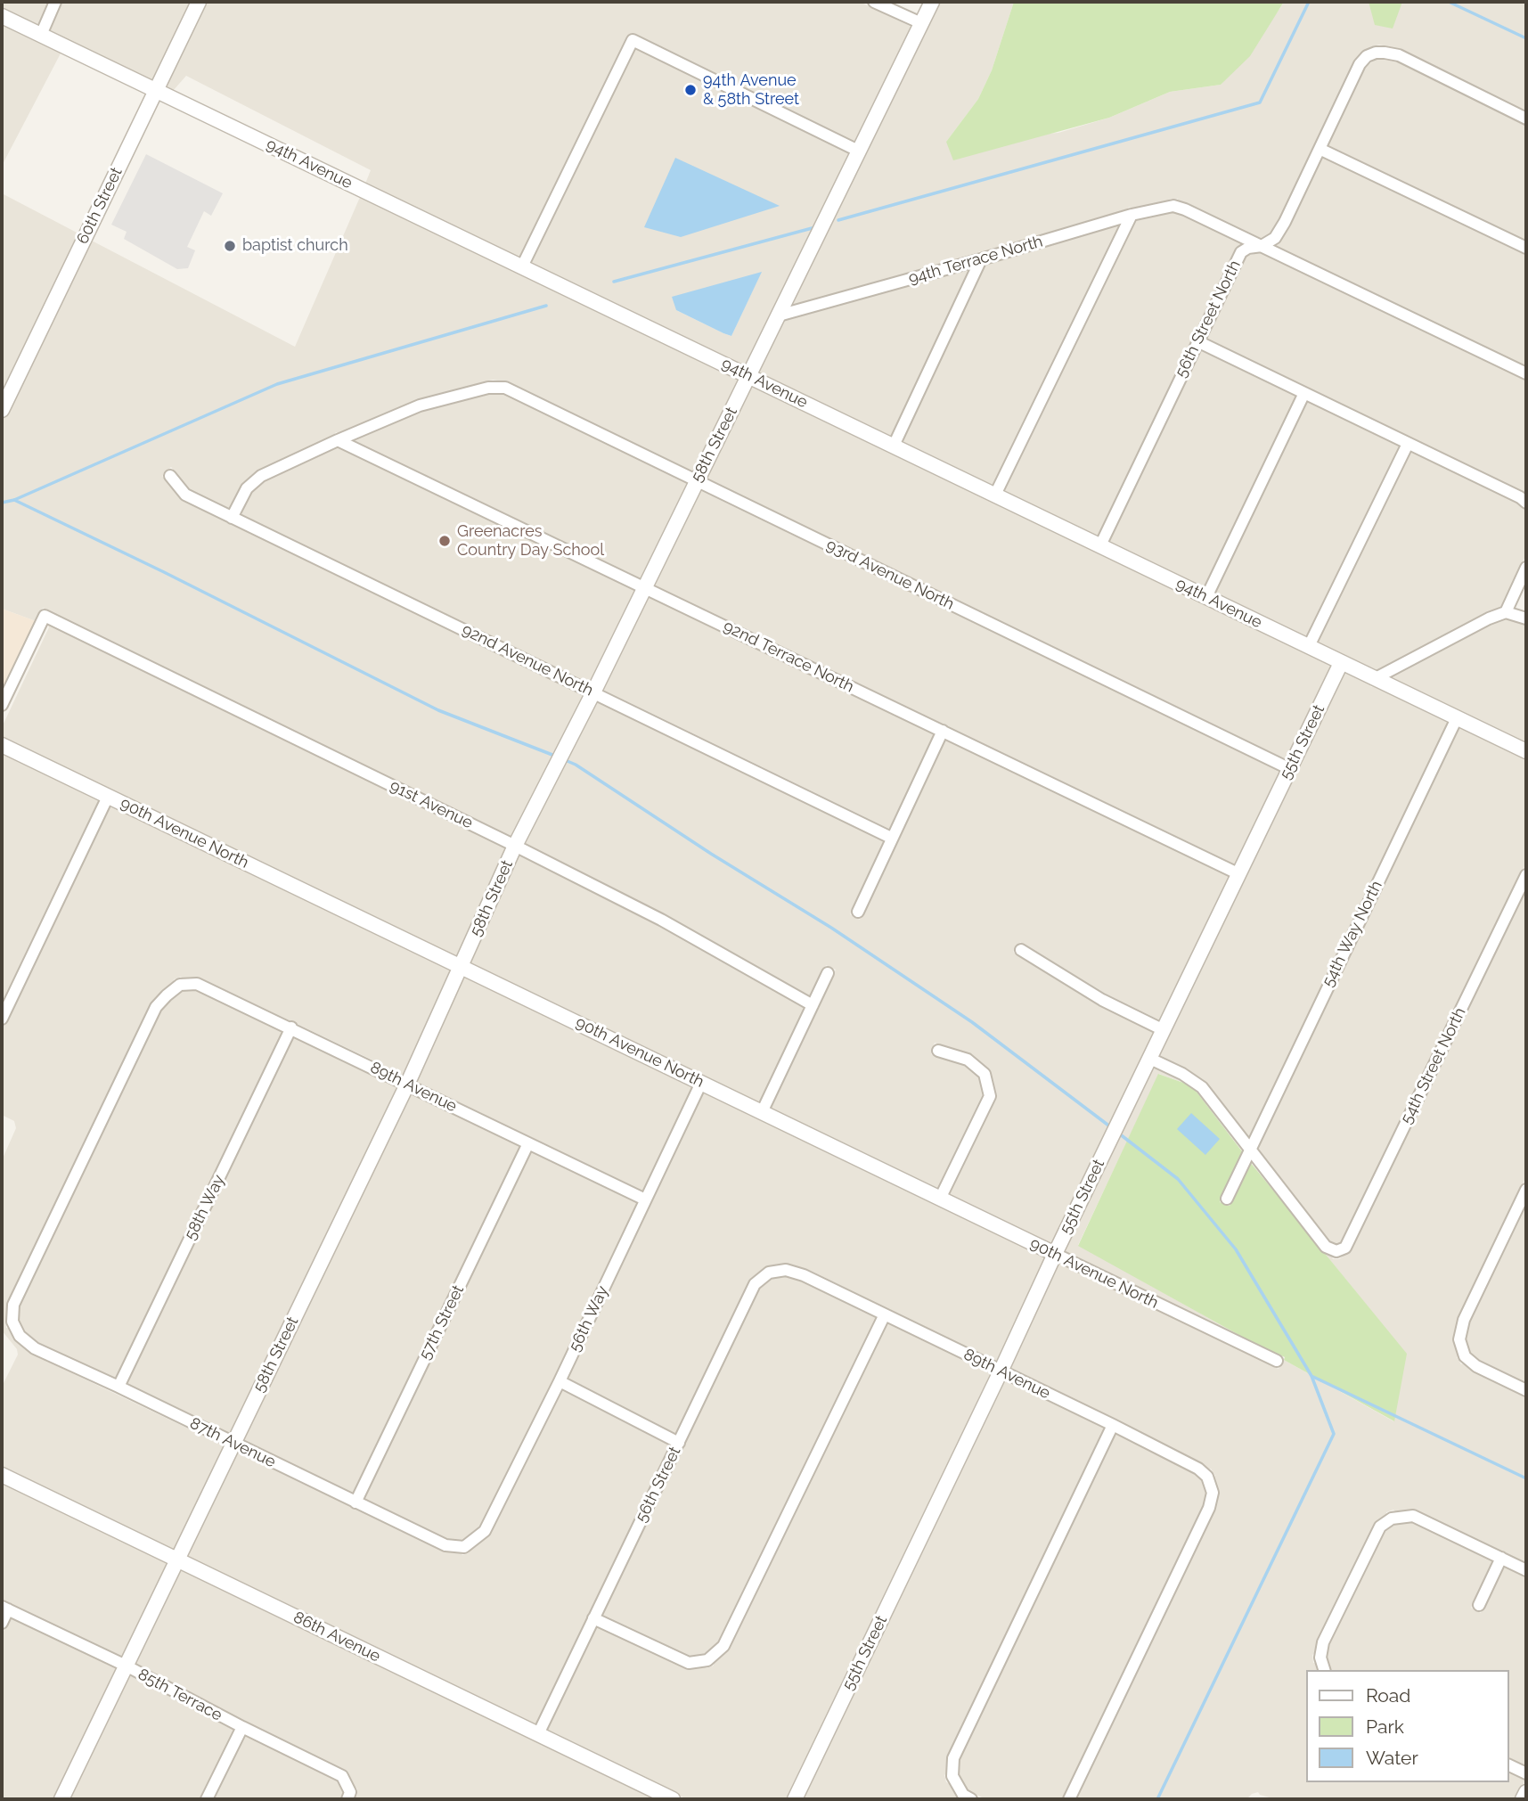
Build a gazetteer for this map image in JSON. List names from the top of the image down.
{
  "streets": {
    "street": [
      "94th Avenue",
      "60th Street",
      "94th Terrace North",
      "56th Street North",
      "58th Street",
      "93rd Avenue North",
      "92nd Terrace North",
      "92nd Avenue North",
      "55th Street",
      "91st Avenue",
      "90th Avenue North",
      "54th Way North",
      "54th Street North",
      "89th Avenue",
      "58th Way",
      "56th Way",
      "57th Street",
      "87th Avenue",
      "56th Street",
      "86th Avenue",
      "85th Terrace"
    ]
  },
  "crossings": [
    ["94th Avenue", "60th Street"],
    ["94th Avenue", "56th Street North"],
    ["94th Avenue", "58th Street"],
    ["94th Avenue", "55th Street"],
    ["94th Avenue", "54th Way North"],
    ["94th Terrace North", "56th Street North"],
    ["94th Terrace North", "58th Street"],
    ["58th Street", "93rd Avenue North"],
    ["58th Street", "92nd Terrace North"],
    ["58th Street", "92nd Avenue North"],
    ["58th Street", "91st Avenue"],
    ["58th Street", "90th Avenue North"],
    ["58th Street", "89th Avenue"],
    ["58th Street", "87th Avenue"],
    ["58th Street", "86th Avenue"],
    ["58th Street", "85th Terrace"],
    ["93rd Avenue North", "92nd Terrace North"],
    ["93rd Avenue North", "55th Street"],
    ["92nd Terrace North", "55th Street"],
    ["55th Street", "90th Avenue North"],
    ["55th Street", "89th Avenue"],
    ["90th Avenue North", "56th Way"],
    ["54th Way North", "54th Street North"],
    ["89th Avenue", "58th Way"],
    ["89th Avenue", "56th Way"],
    ["89th Avenue", "57th Street"],
    ["89th Avenue", "87th Avenue"],
    ["89th Avenue", "56th Street"],
    ["58th Way", "87th Avenue"],
    ["56th Way", "87th Avenue"],
    ["57th Street", "87th Avenue"],
    ["56th Street", "86th Avenue"]
  ],
  "places": ["94th Avenue & 58th Street", "baptist church", "Greenacres Country Day School"],
  "legend": ["Road", "Park", "Water"]
}
